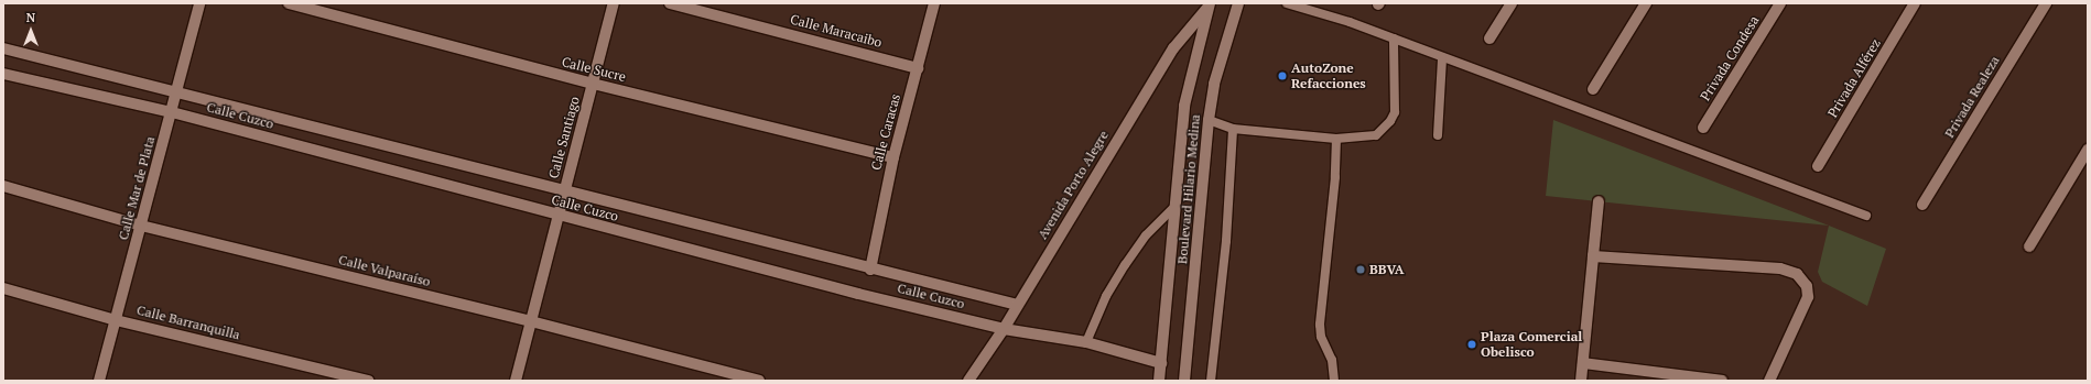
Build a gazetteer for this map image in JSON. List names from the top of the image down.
{
  "streets": {
    "street": [
      "Calle Maracaibo",
      "Privada Condesa",
      "Calle Sucre",
      "Privada Alférez",
      "Privada Realeza",
      "Calle Cuzco",
      "Calle Caracas",
      "Calle Santiago",
      "Avenida Porto Alegre",
      "Calle Mar de Plata",
      "Boulevard Hilario Medina",
      "Calle Valparaíso",
      "Calle Barranquilla"
    ]
  },
  "crossings": [
    ["Calle Maracaibo", "Calle Caracas"],
    ["Calle Sucre", "Calle Caracas"],
    ["Calle Sucre", "Calle Santiago"],
    ["Calle Cuzco", "Calle Caracas"],
    ["Calle Cuzco", "Calle Santiago"],
    ["Calle Cuzco", "Avenida Porto Alegre"],
    ["Calle Cuzco", "Calle Mar de Plata"],
    ["Calle Cuzco", "Boulevard Hilario Medina"],
    ["Calle Santiago", "Calle Valparaíso"],
    ["Avenida Porto Alegre", "Boulevard Hilario Medina"],
    ["Calle Mar de Plata", "Calle Valparaíso"],
    ["Calle Mar de Plata", "Calle Barranquilla"]
  ],
  "places": ["AutoZone Refacciones", "BBVA", "Plaza Comercial Obelisco"],
  "north": "top"
}
